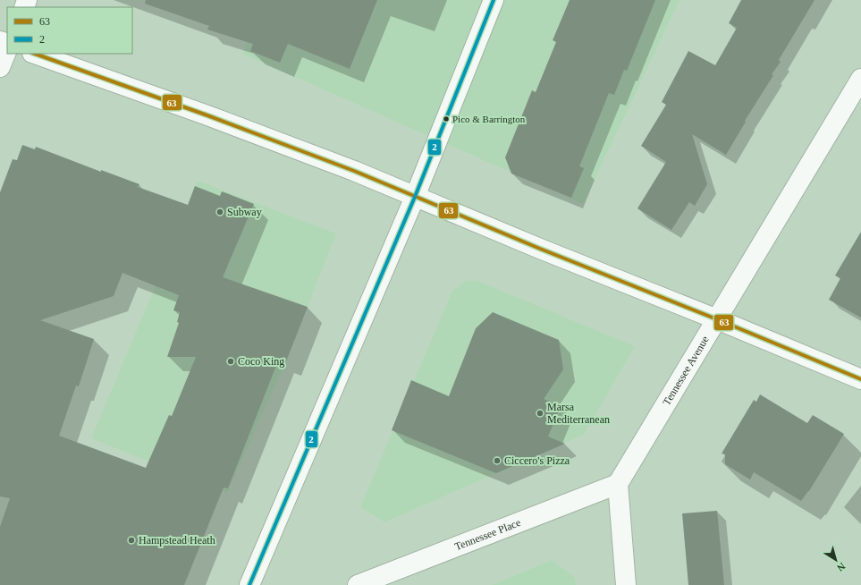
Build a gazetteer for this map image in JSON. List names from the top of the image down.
{
  "streets": {
    "street": ["Tennessee Avenue", "Tennessee Place"]
  },
  "crossings": [
    ["Tennessee Avenue", "Tennessee Place"]
  ],
  "places": [
    "Pico & Barrington",
    "Subway",
    "Coco King",
    "Marsa Mediterranean",
    "Ciccero's Pizza",
    "Hampstead Heath"
  ],
  "lines": ["transit line 2", "transit line 63"],
  "legend": ["63", "2"],
  "north": "bottom right"
}
